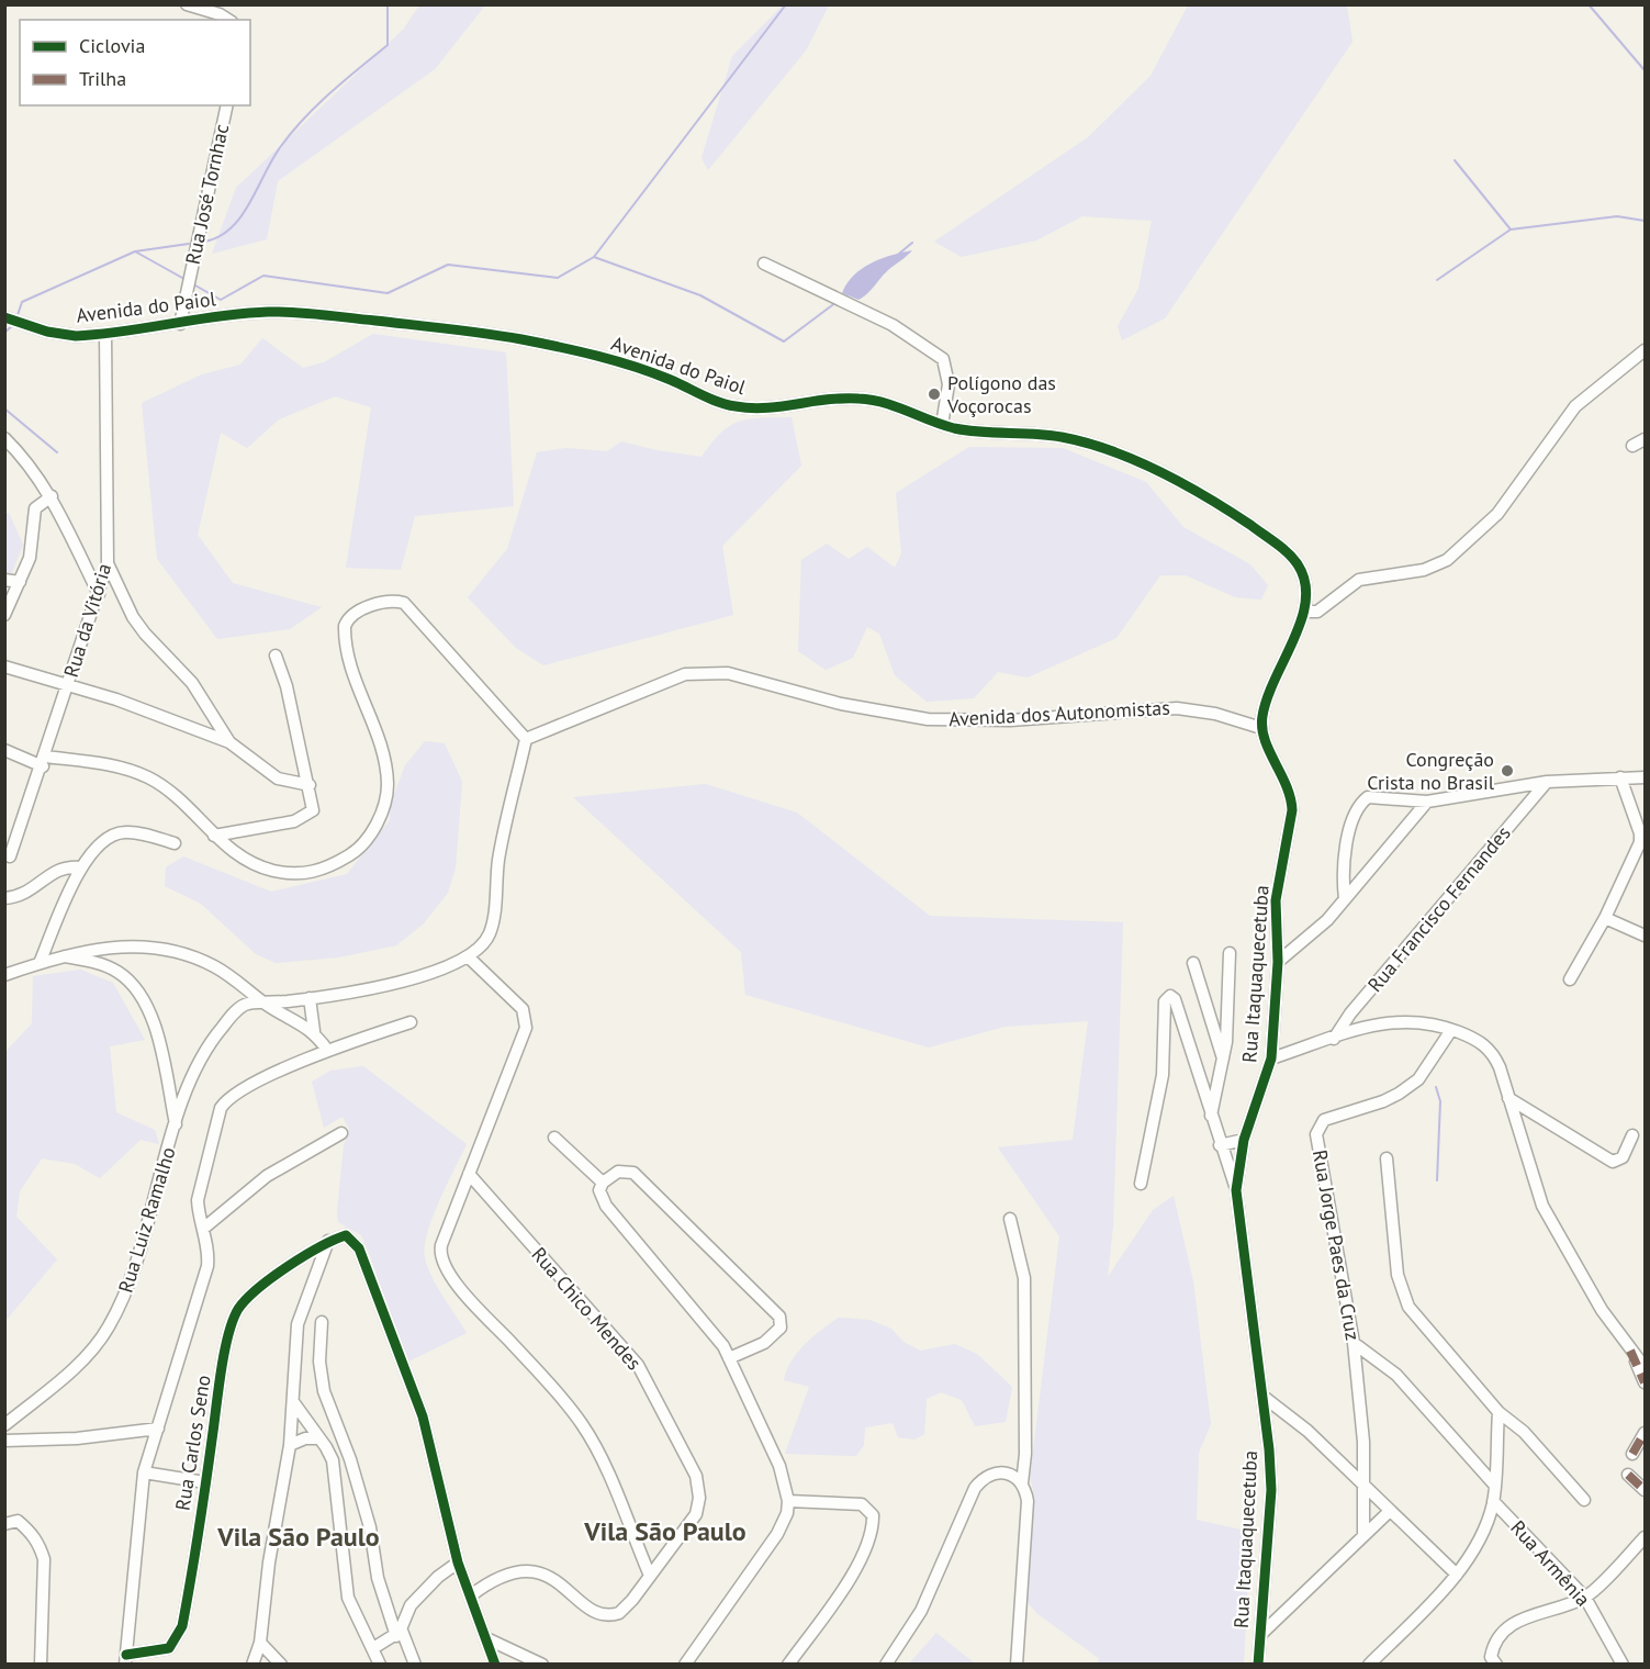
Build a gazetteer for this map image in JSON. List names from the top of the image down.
{
  "streets": {
    "street": [
      "Rua José Tornhac",
      "Avenida do Paiol",
      "Rua da Vitória",
      "Avenida dos Autonomistas",
      "Rua Francisco Fernandes",
      "Rua Itaquaquecetuba",
      "Rua Luiz Ramalho",
      "Rua Jorge Paes da Cruz",
      "Rua Chico Mendes",
      "Rua Carlos Seno",
      "Rua Armênia"
    ]
  },
  "crossings": [
    ["Rua José Tornhac", "Avenida do Paiol"],
    ["Avenida do Paiol", "Rua da Vitória"],
    ["Avenida dos Autonomistas", "Rua Itaquaquecetuba"]
  ],
  "districts": ["Vila São Paulo", "Vila São Paulo"],
  "places": ["Polígono das Voçorocas", "Congreção Crista no Brasil"],
  "legend": ["Ciclovia", "Trilha"]
}
